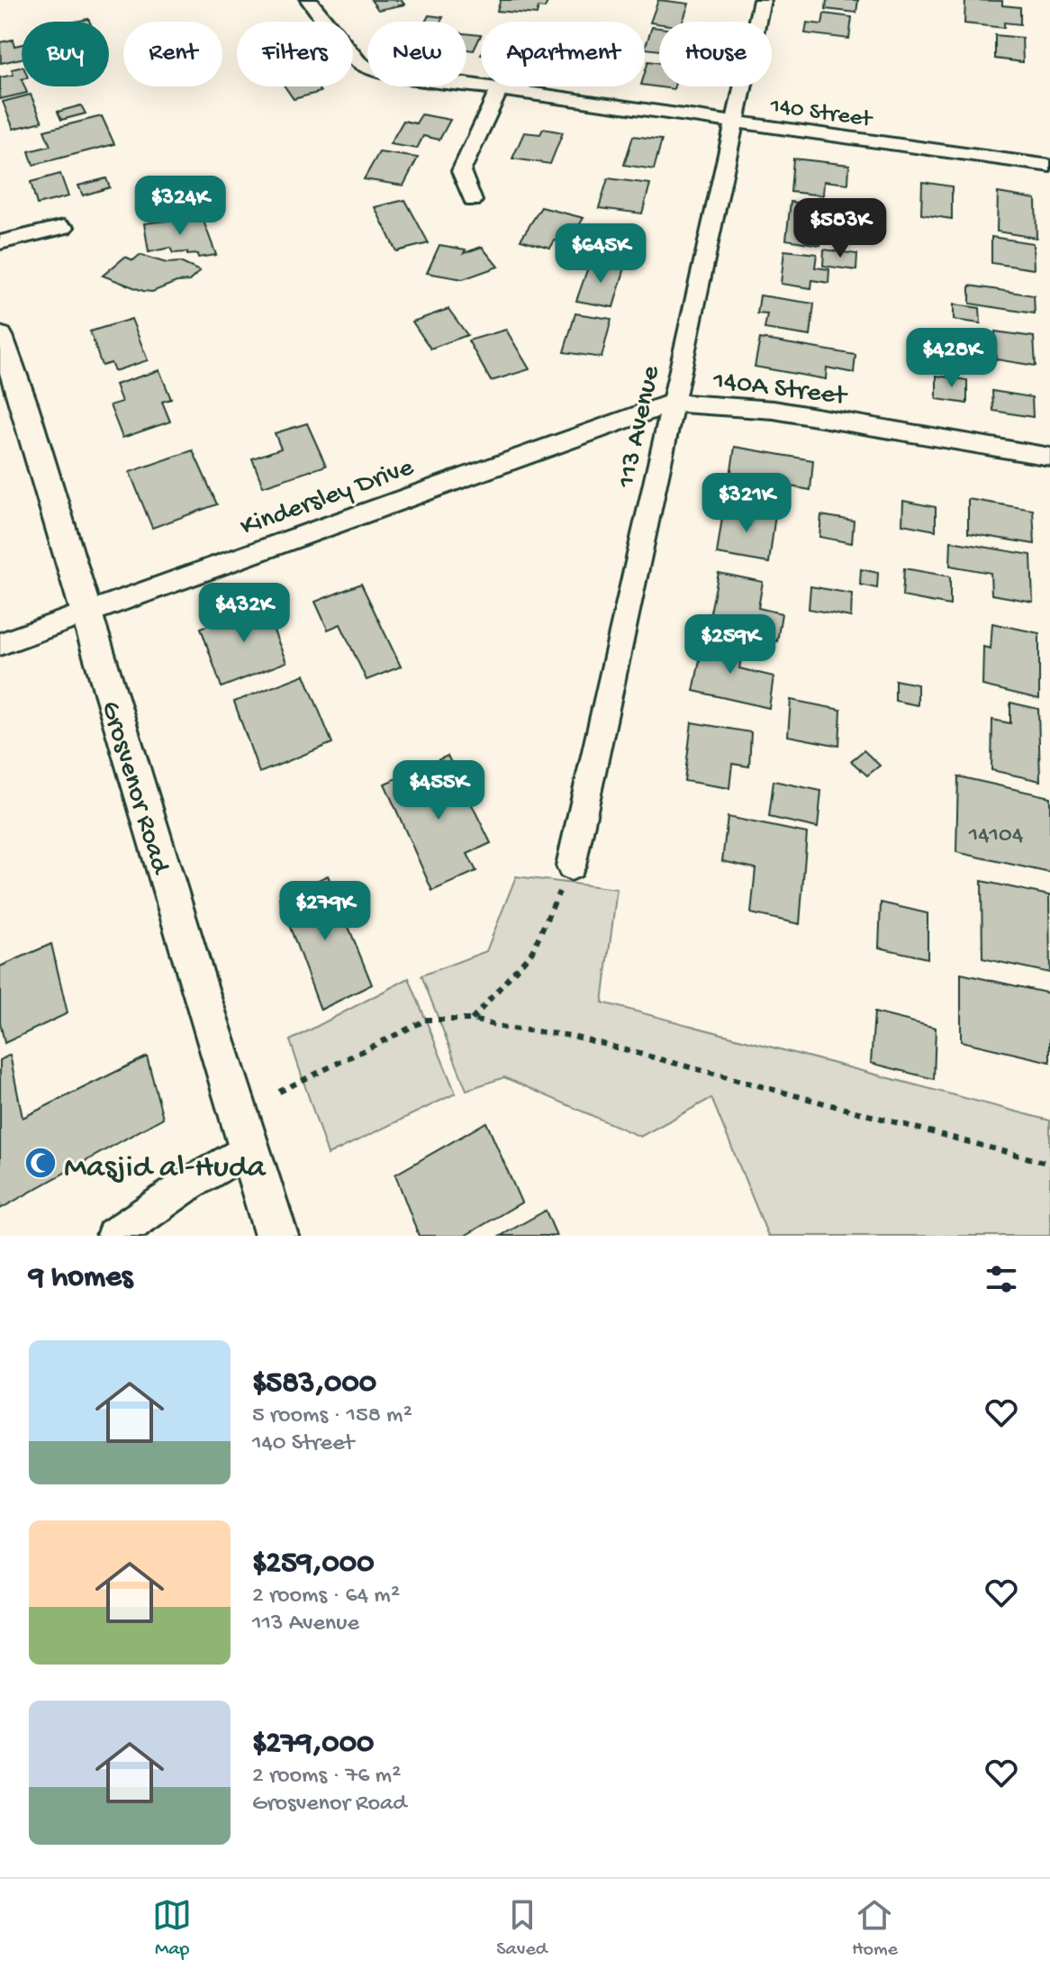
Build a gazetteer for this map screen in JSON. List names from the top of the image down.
{
  "streets": {
    "street": [
      "140 Street",
      "140A Street",
      "113 Avenue",
      "Kindersley Drive",
      "Grosvenor Road"
    ]
  },
  "crossings": [
    ["140 Street", "113 Avenue"],
    ["140A Street", "113 Avenue"],
    ["140A Street", "Kindersley Drive"],
    ["113 Avenue", "Kindersley Drive"],
    ["Kindersley Drive", "Grosvenor Road"]
  ],
  "places": {
    "mosque": ["Masjid al-Huda"]
  },
  "house_numbers": ["14104"],
  "page": {
    "chip": [
      "Buy",
      "Rent",
      "Filters",
      "New",
      "Apartment",
      "House"
    ],
    "price": [
      "$324K",
      "$583K",
      "$645K",
      "$428K",
      "$321K",
      "$432K",
      "$259K",
      "$455K",
      "$279K"
    ],
    "heading": "9 homes",
    "list": [
      {
        "name": "$583,000",
        "note": "5 rooms · 158 m² · 140 Street"
      },
      {
        "name": "$259,000",
        "note": "2 rooms · 64 m² · 113 Avenue"
      },
      {
        "name": "$279,000",
        "note": "2 rooms · 76 m² · Grosvenor Road"
      }
    ],
    "tabs": ["Map", "Saved", "Home"]
  }
}
